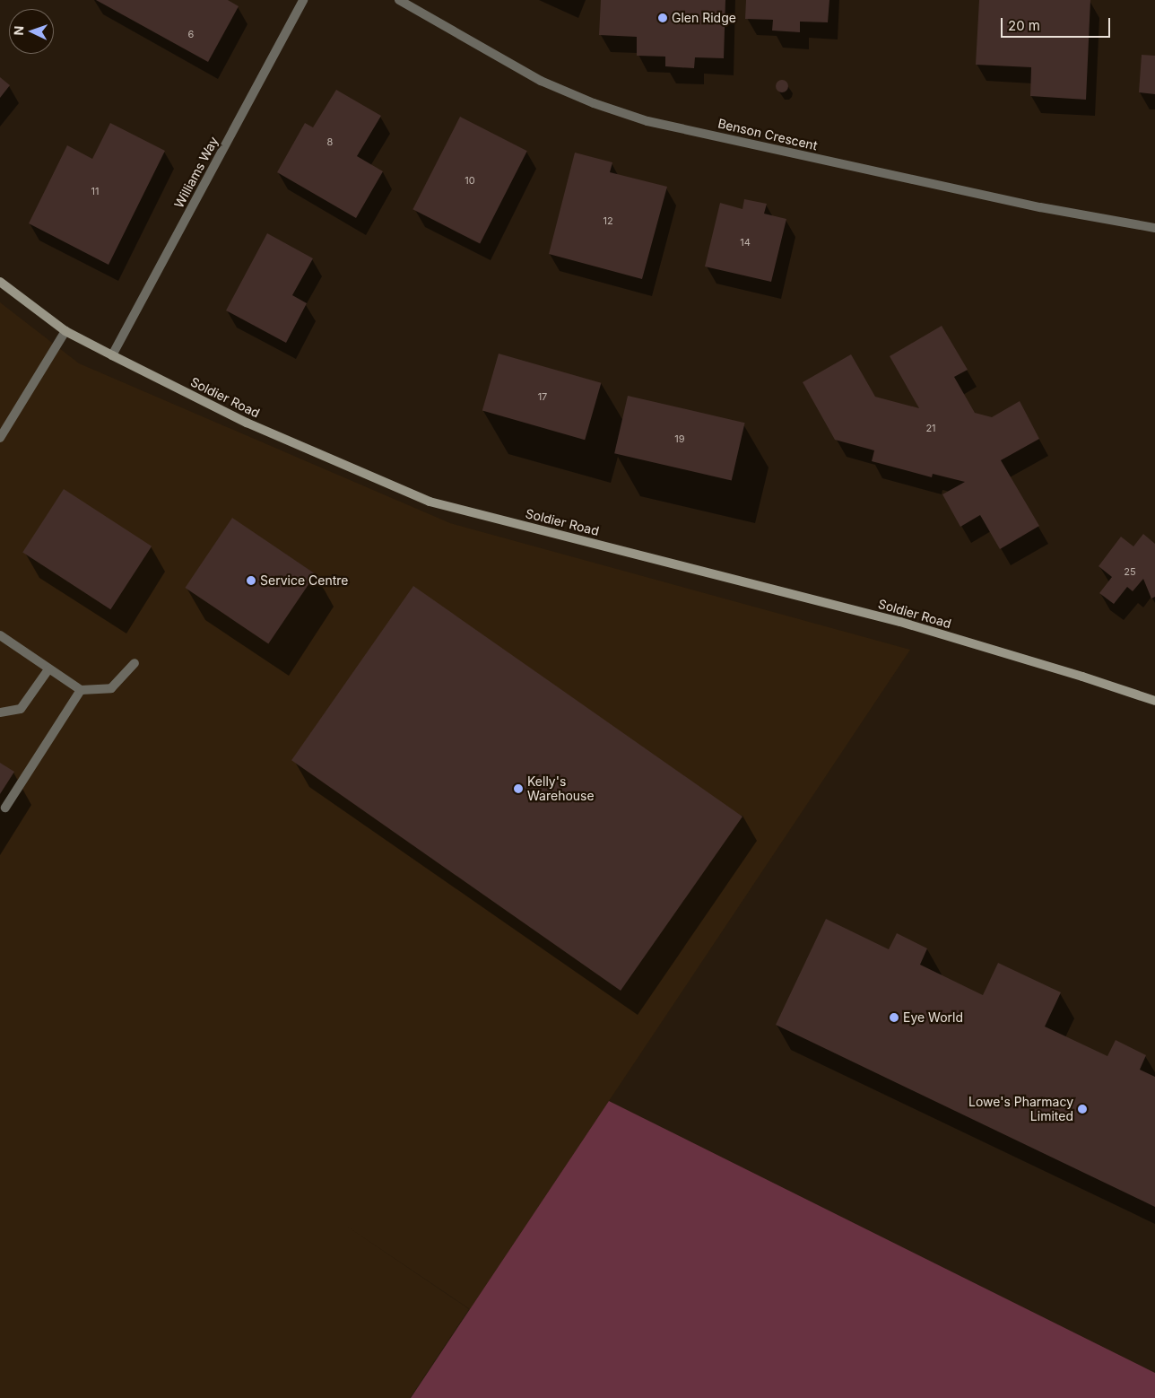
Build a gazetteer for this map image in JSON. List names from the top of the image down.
{
  "streets": {
    "main road": ["Soldier Road"],
    "street": ["Benson Crescent", "Williams Way"]
  },
  "crossings": [
    ["Williams Way", "Soldier Road"]
  ],
  "places": [
    "Glen Ridge",
    "Service Centre",
    "Kelly's Warehouse",
    "Eye World",
    "Lowe's Pharmacy Limited"
  ],
  "house_numbers": [
    "6",
    "8",
    "10",
    "11",
    "12",
    "14",
    "17",
    "21",
    "19",
    "25"
  ],
  "scale_bar": "20 m",
  "north": "left"
}
